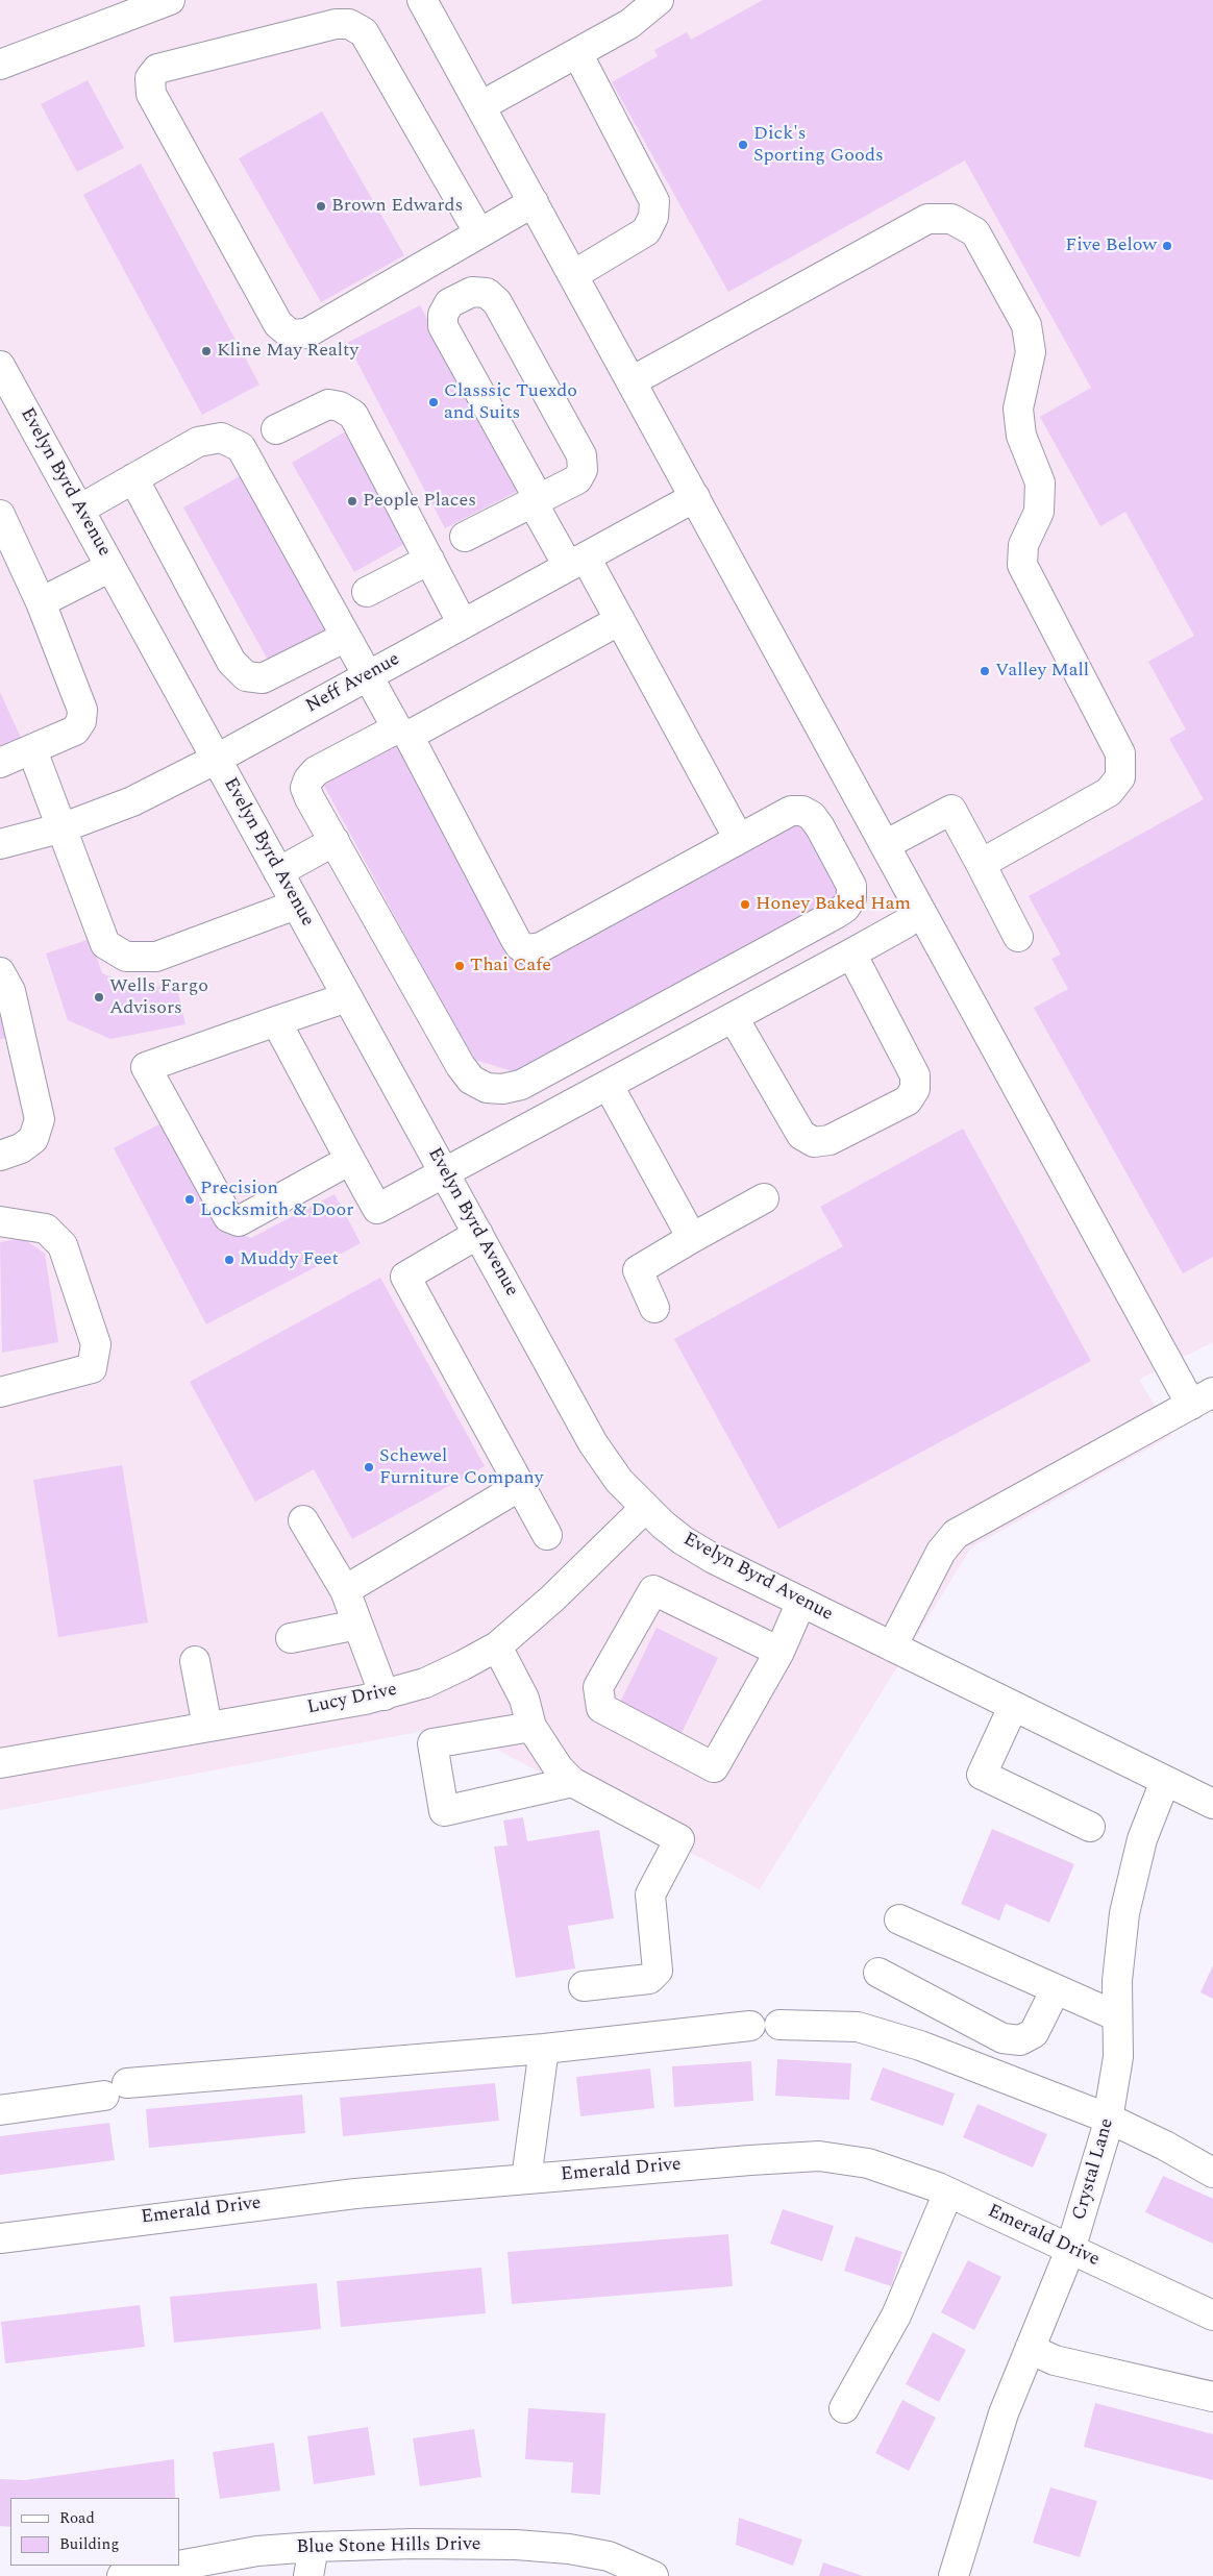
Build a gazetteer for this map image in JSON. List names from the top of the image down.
{
  "streets": {
    "street": [
      "Evelyn Byrd Avenue",
      "Neff Avenue",
      "Lucy Drive",
      "Crystal Lane",
      "Emerald Drive",
      "Blue Stone Hills Drive"
    ]
  },
  "crossings": [
    ["Evelyn Byrd Avenue", "Neff Avenue"],
    ["Evelyn Byrd Avenue", "Lucy Drive"],
    ["Evelyn Byrd Avenue", "Crystal Lane"],
    ["Crystal Lane", "Emerald Drive"]
  ],
  "places": [
    "Dick's Sporting Goods",
    "Brown Edwards",
    "Five Below",
    "Kline May Realty",
    "Classsic Tuexdo and Suits",
    "People Places",
    "Valley Mall",
    "Honey Baked Ham",
    "Thai Cafe",
    "Wells Fargo Advisors",
    "Precision Locksmith & Door",
    "Muddy Feet",
    "Schewel Furniture Company"
  ],
  "legend": ["Road", "Building"]
}
